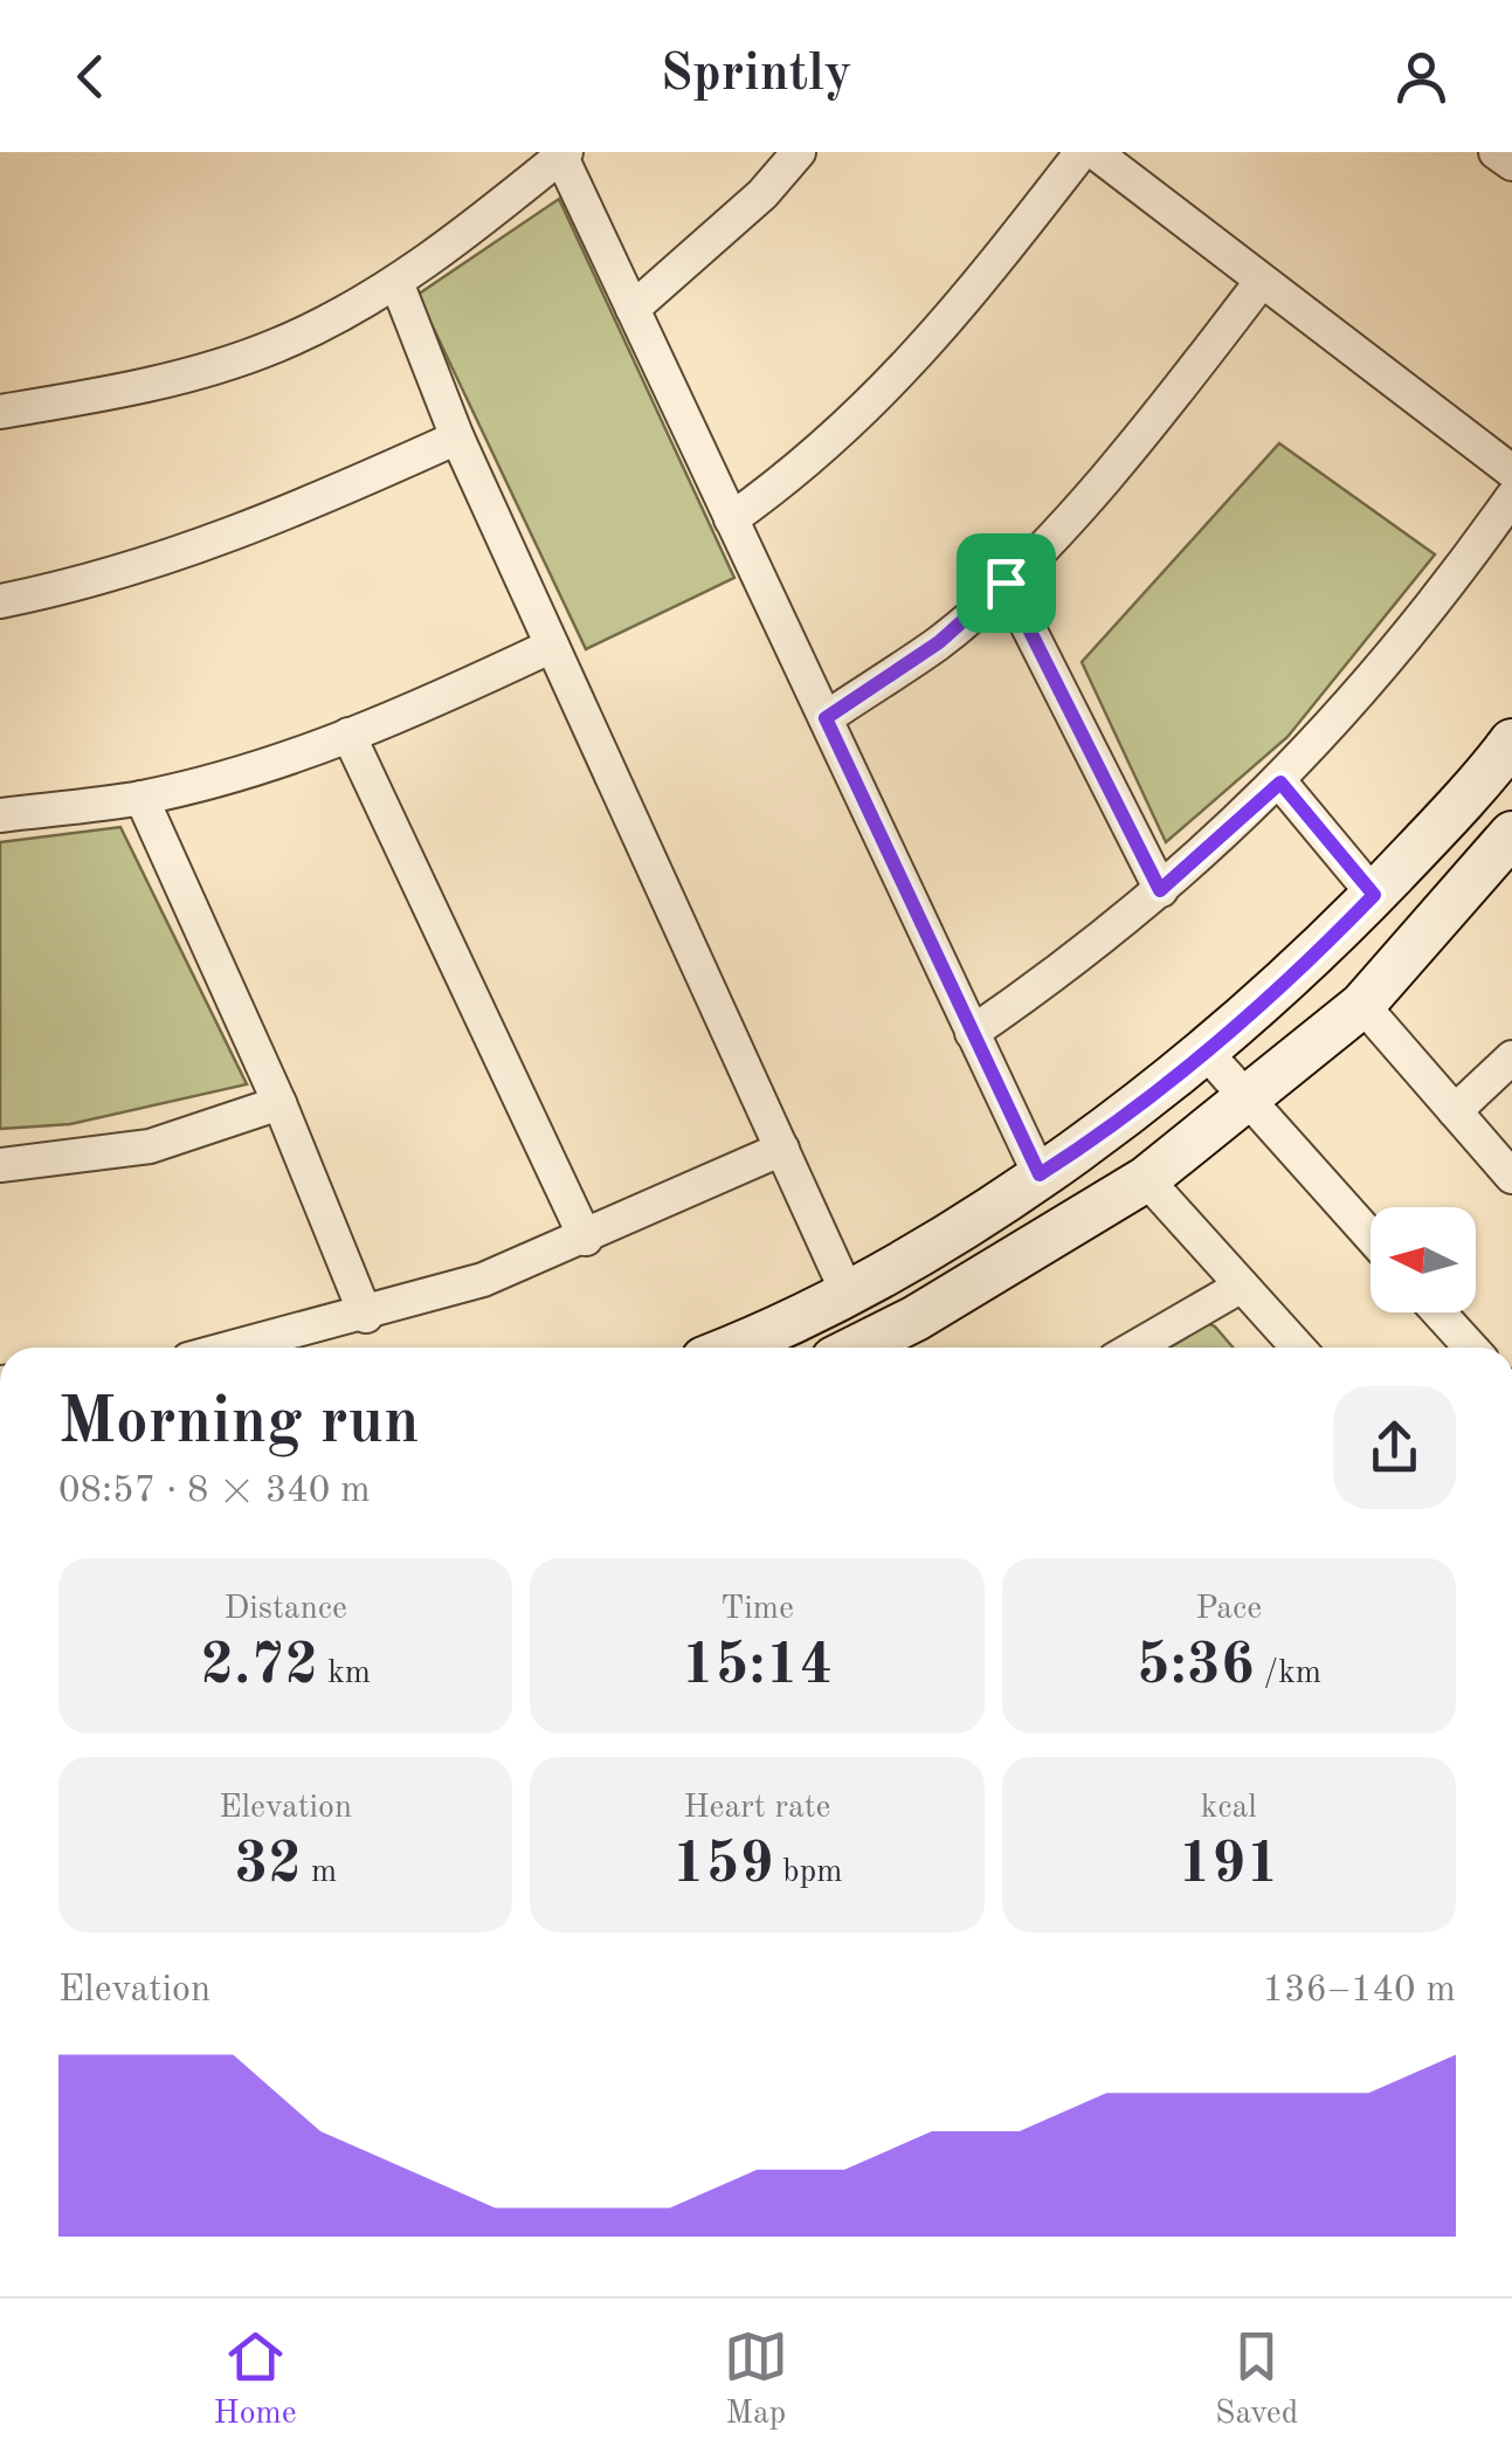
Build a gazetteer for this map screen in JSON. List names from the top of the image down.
{
  "north": "left",
  "page": {
    "header": "Sprintly",
    "heading": ["Morning run", "08:57 · 8 × 340 m"],
    "stats": [
      ["Distance", "2.72 km"],
      ["Time", "15:14"],
      ["Pace", "5:36 /km"],
      ["Elevation", "32 m"],
      ["Heart rate", "159 bpm"],
      ["kcal", "191"]
    ],
    "chart": ["Elevation", "136–140 m"],
    "tabs": ["Home", "Map", "Saved"]
  }
}
